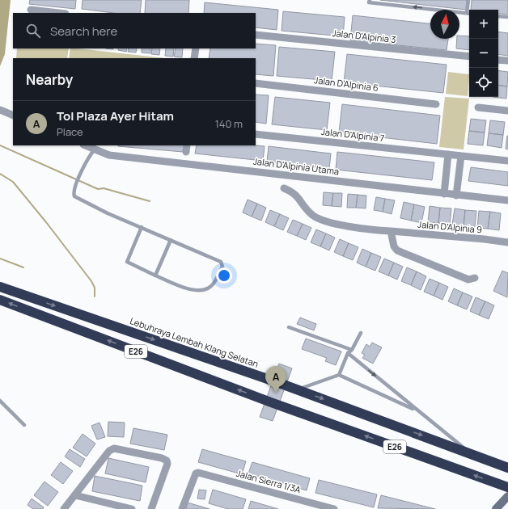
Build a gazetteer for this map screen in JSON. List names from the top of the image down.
{
  "streets": {
    "highway": ["Lebuhraya Lembah Klang Selatan", "E26"],
    "street": [
      "Jalan D'Alpinia 3",
      "Jalan D'Alpinia 6",
      "Jalan D'Alpinia 7",
      "Jalan D'Alpinia Utama",
      "Jalan D'Alpinia 9",
      "Jalan Sierra 1/3A"
    ]
  },
  "north": "top",
  "page": {
    "map_buttons": ["+", "−"],
    "search": "Search here",
    "heading": "Nearby",
    "list": [
      {
        "mark": "A",
        "name": "Tol Plaza Ayer Hitam",
        "note": "Place",
        "value": "140 m"
      }
    ],
    "pins": "A"
  }
}
